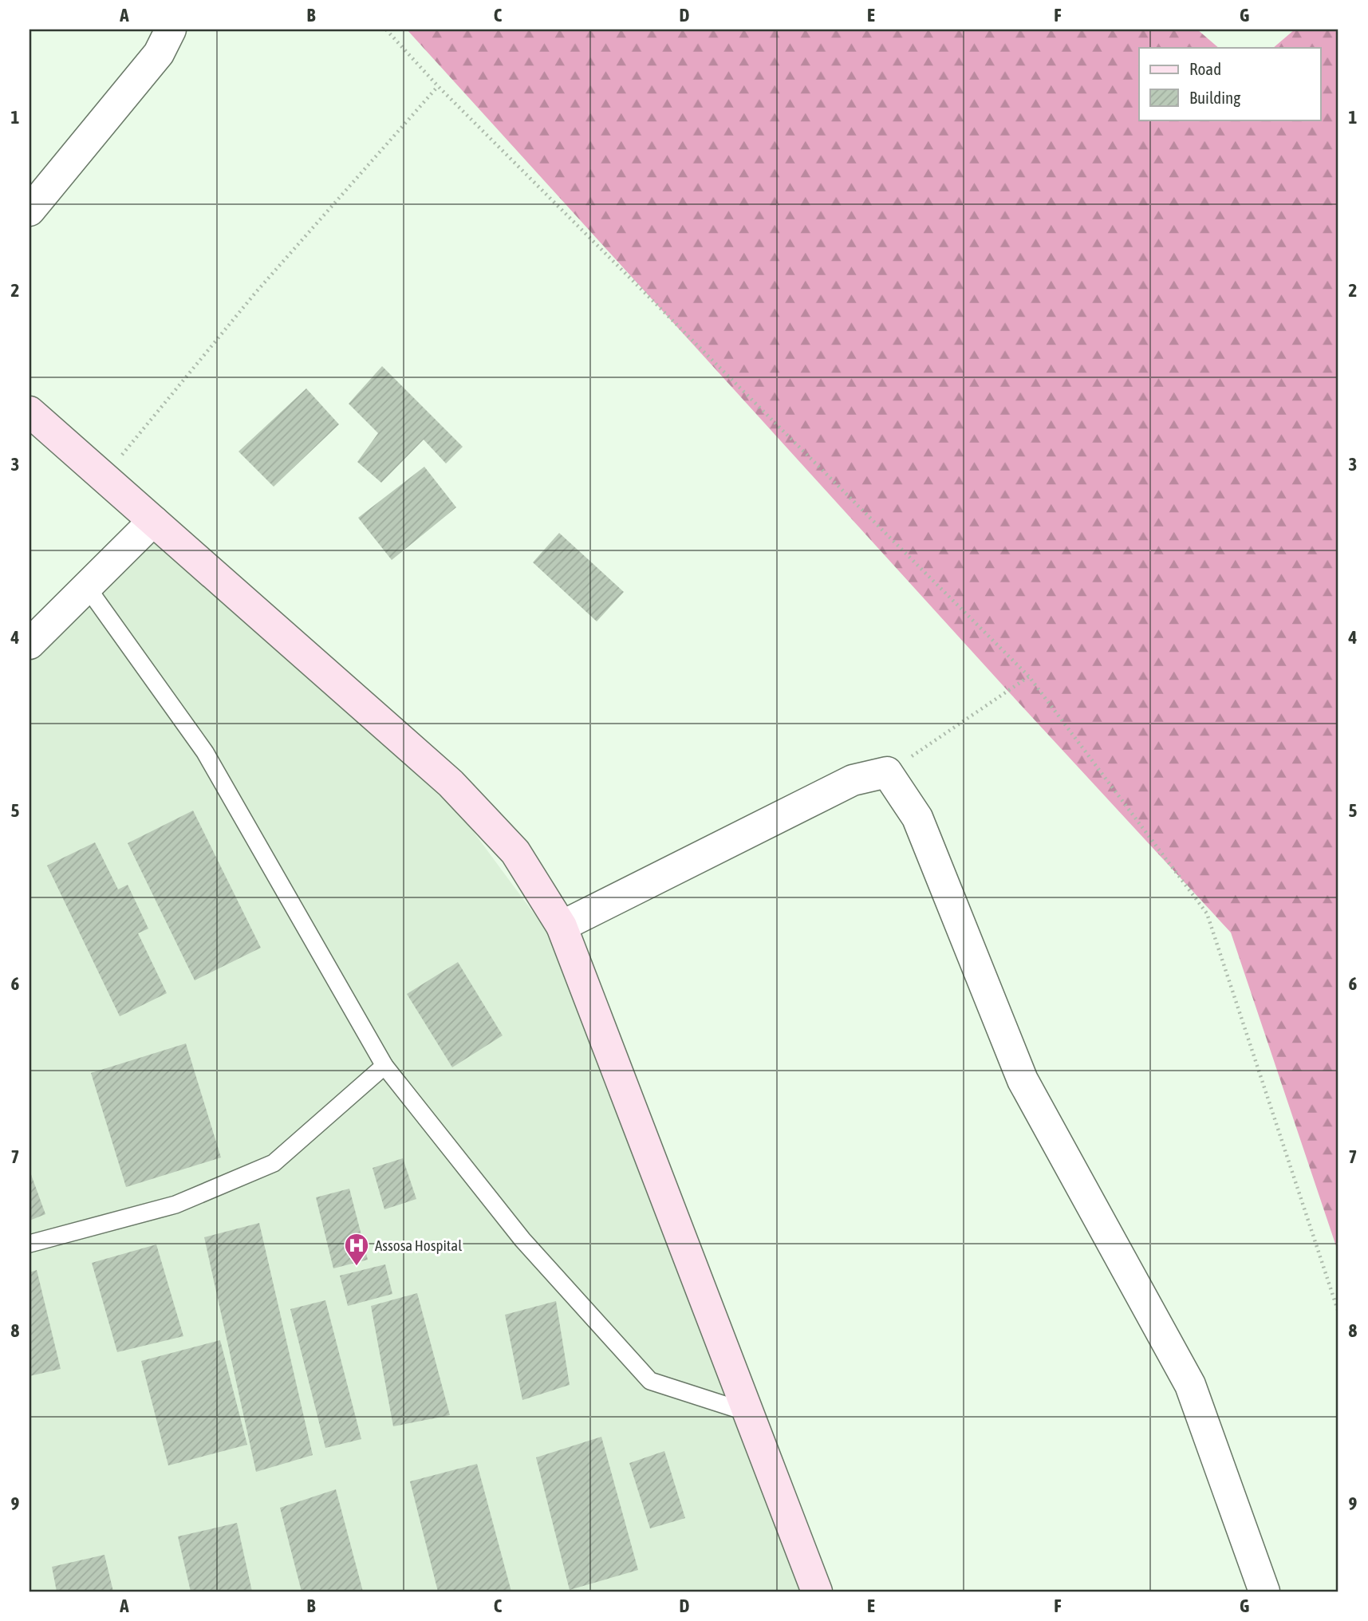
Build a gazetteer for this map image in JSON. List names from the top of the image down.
{
  "places": {
    "hospital": ["Assosa Hospital"]
  },
  "legend": ["Road", "Building"],
  "grid": {
    "columns": [
      "A",
      "B",
      "C",
      "D",
      "E",
      "F",
      "G"
    ],
    "rows": [
      "1",
      "2",
      "3",
      "4",
      "5",
      "6",
      "7",
      "8",
      "9"
    ]
  }
}
